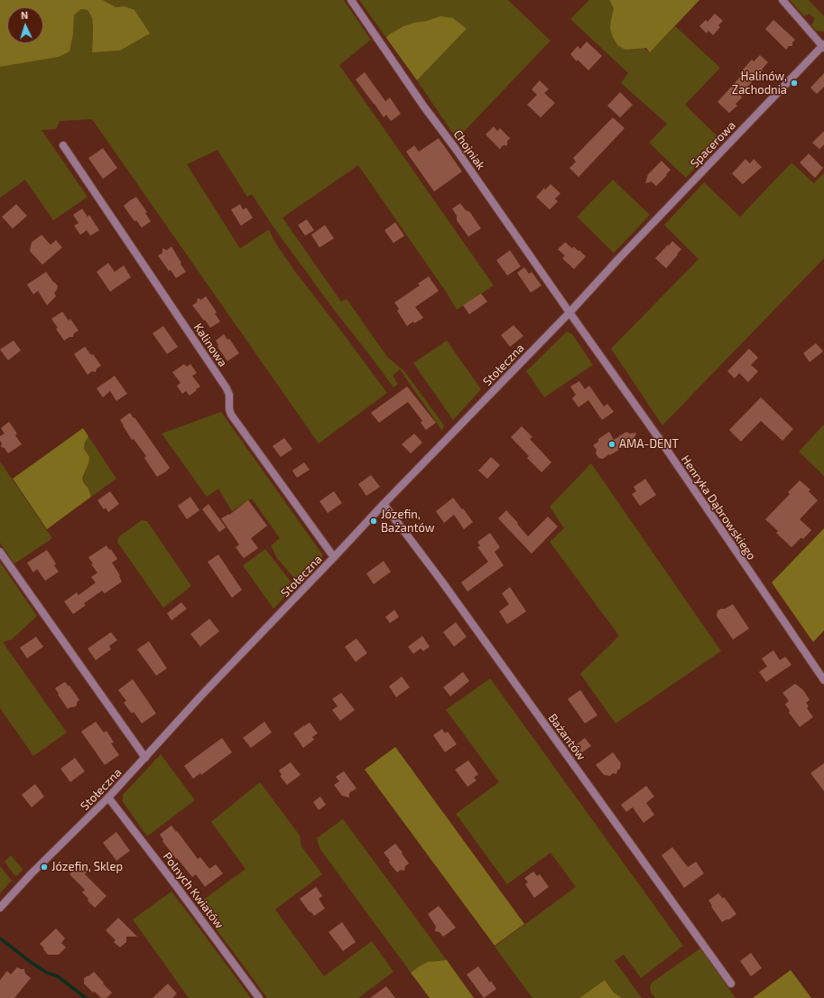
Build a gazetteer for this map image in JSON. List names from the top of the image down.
{
  "streets": {
    "street": [
      "Spacerowa",
      "Chojniak",
      "Kalinowa",
      "Stołeczna",
      "Henryka Dąbrowskiego",
      "Bażantów",
      "Polnych Kwiatów"
    ]
  },
  "crossings": [
    ["Spacerowa", "Stołeczna"],
    ["Chojniak", "Stołeczna"],
    ["Chojniak", "Henryka Dąbrowskiego"],
    ["Kalinowa", "Stołeczna"],
    ["Stołeczna", "Henryka Dąbrowskiego"],
    ["Stołeczna", "Bażantów"],
    ["Stołeczna", "Polnych Kwiatów"]
  ],
  "places": [
    "Halinów, Zachodnia",
    "AMA-DENT",
    "Józefin, Bażantów",
    "Józefin, Sklep"
  ],
  "north": "top"
}
